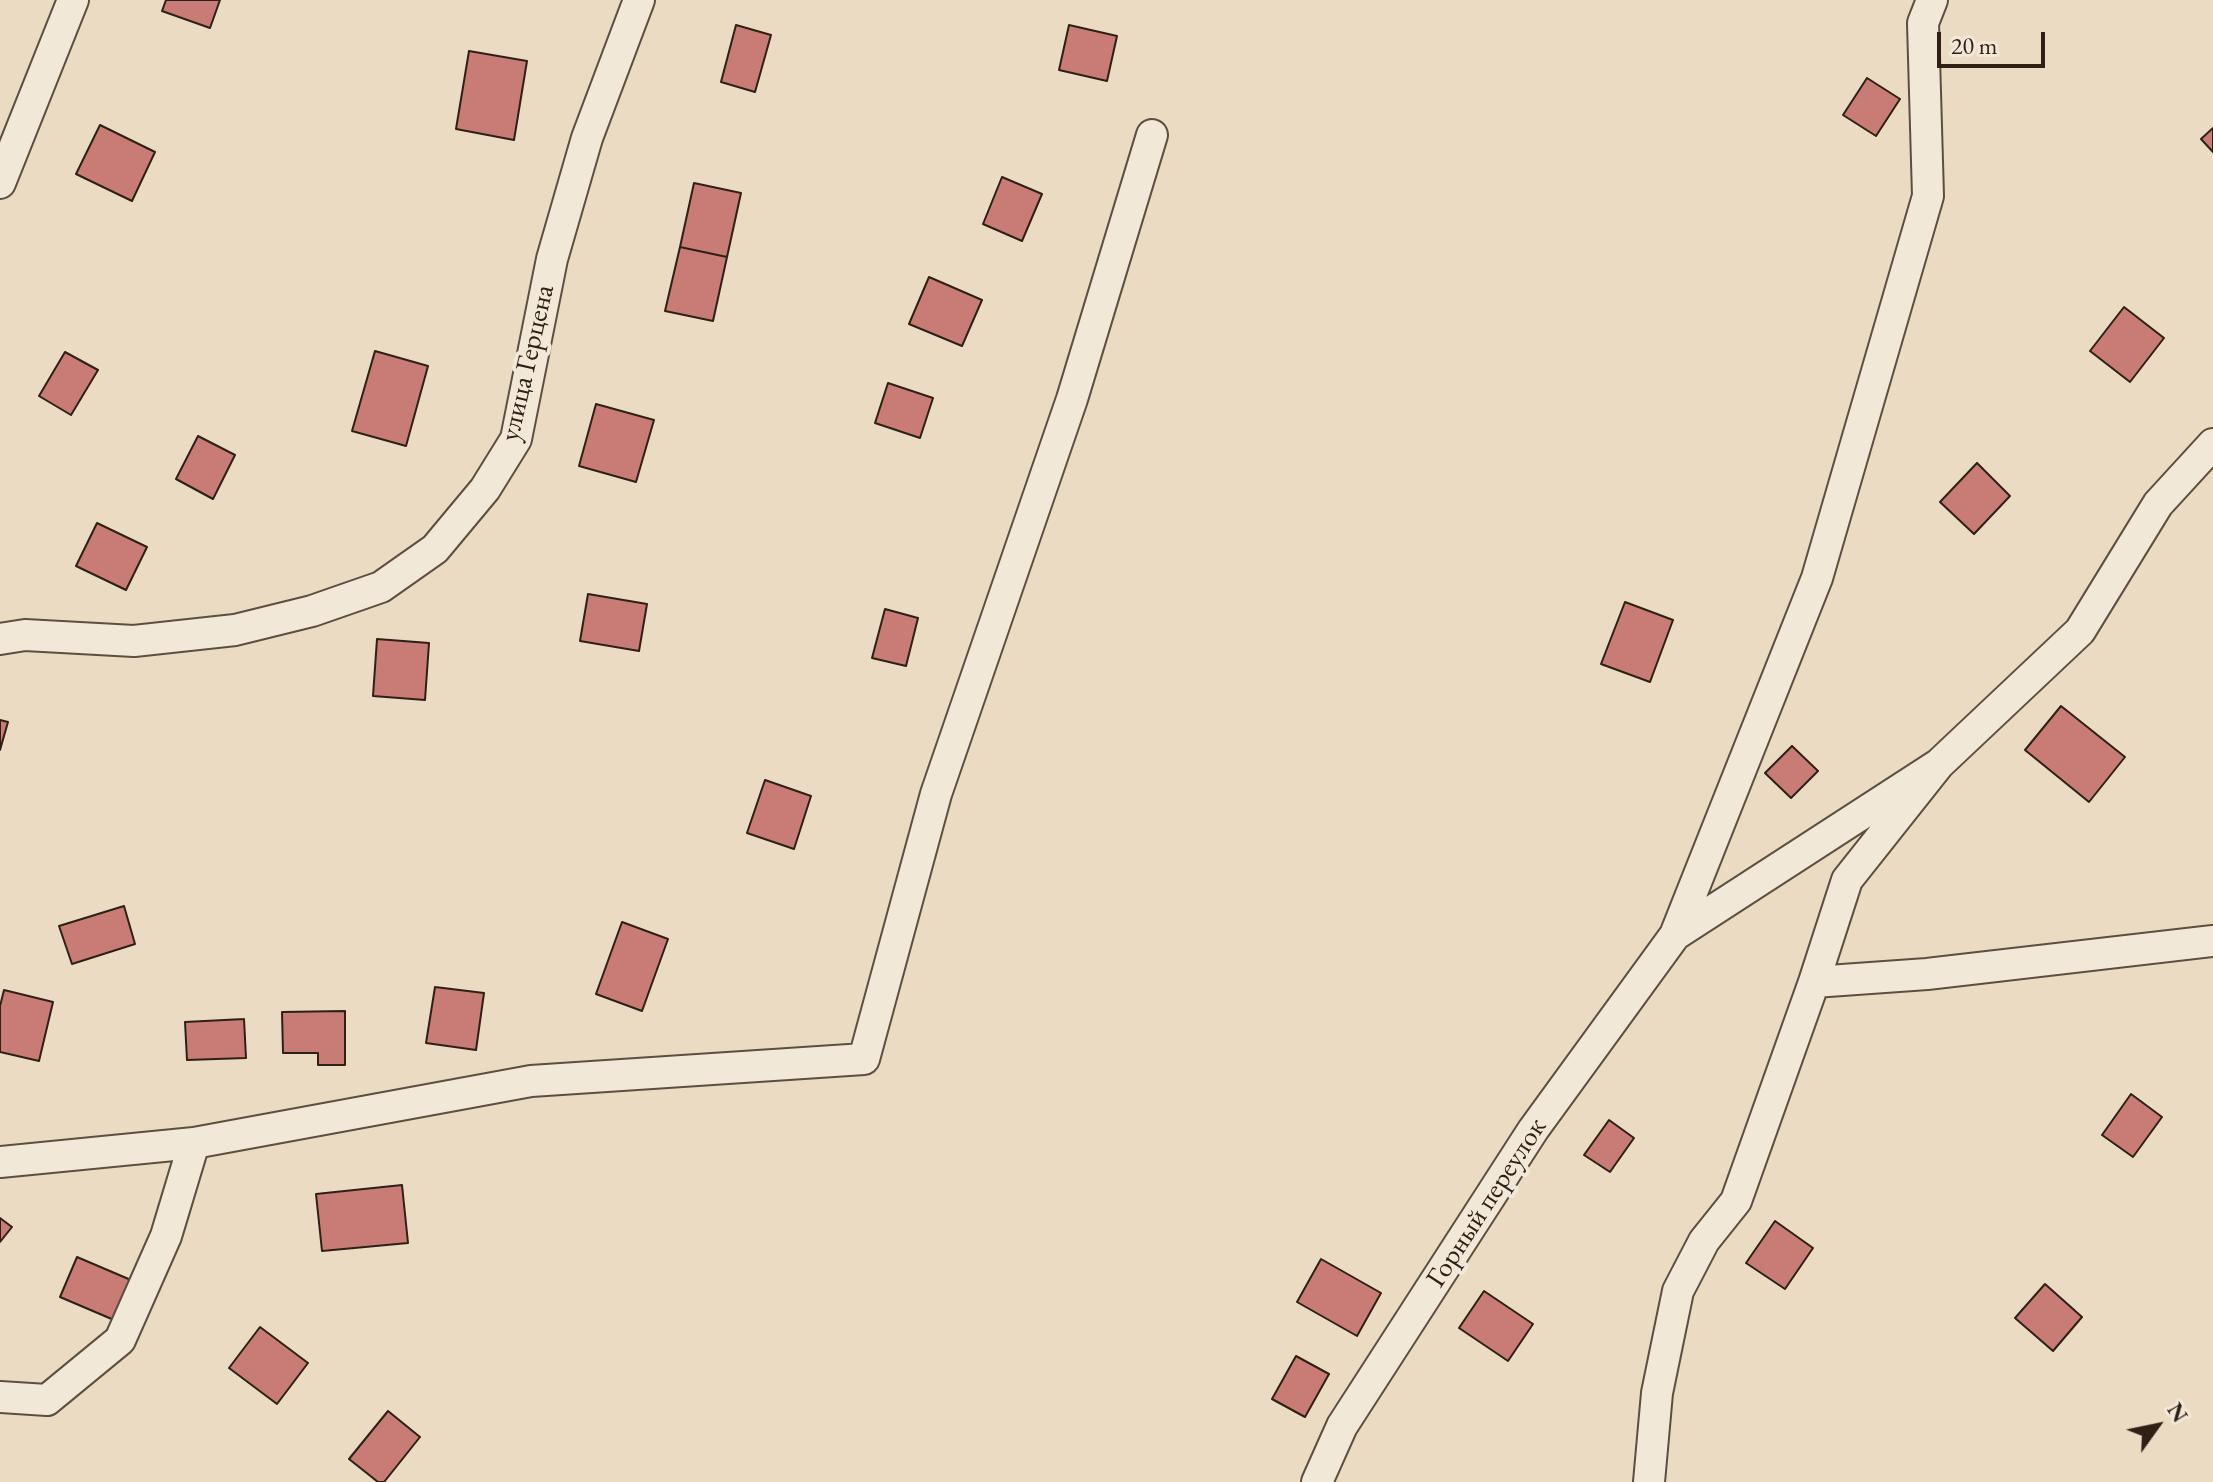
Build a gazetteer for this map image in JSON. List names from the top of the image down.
{
  "streets": {
    "street": ["улица Герцена", "Горный переулок"]
  },
  "scale_bar": "20 m",
  "north": "top right"
}
